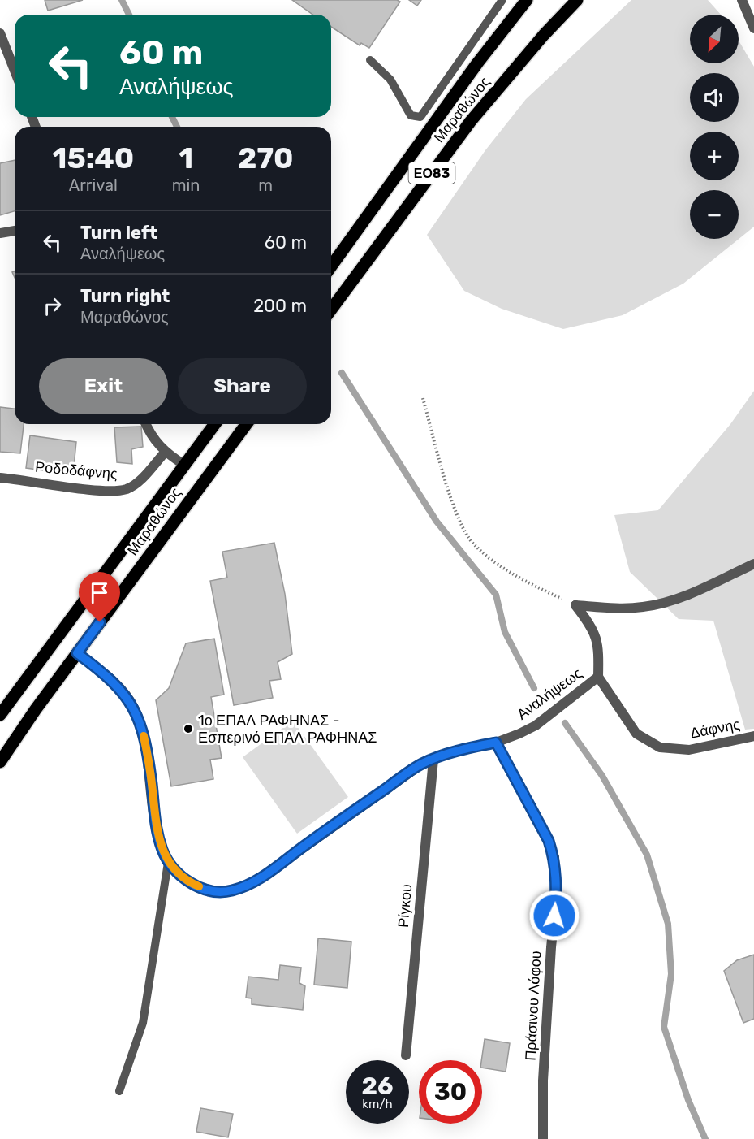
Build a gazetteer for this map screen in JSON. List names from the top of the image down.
{
  "streets": {
    "main road": ["Μαραθώνος", "ΕΟ83"],
    "street": [
      "Ροδοδάφνης",
      "Αναλήψεως",
      "Δάφνης",
      "Ρίγκου",
      "Πράσινου Λόφου"
    ]
  },
  "crossings": [
    ["Μαραθώνος", "Αναλήψεως"],
    ["Αναλήψεως", "Δάφνης"],
    ["Αναλήψεως", "Ρίγκου"],
    ["Αναλήψεως", "Πράσινου Λόφου"]
  ],
  "places": ["1ο ΕΠΑΛ ΡΑΦΗΝΑΣ - Εσπερινό ΕΠΑΛ ΡΑΦΗΝΑΣ"],
  "north": "bottom left",
  "page": {
    "map_buttons": ["+", "−"],
    "turn": ["60 m", "Αναλήψεως"],
    "eta": [
      "15:40",
      "Arrival",
      "1",
      "min",
      "270",
      "m"
    ],
    "list": [
      {
        "name": "Turn left",
        "note": "Αναλήψεως",
        "value": "60 m"
      },
      {
        "name": "Turn right",
        "note": "Μαραθώνος",
        "value": "200 m"
      }
    ],
    "buttons": ["Exit", "Share"],
    "speed": "26 km/h",
    "limit": "30"
  }
}
